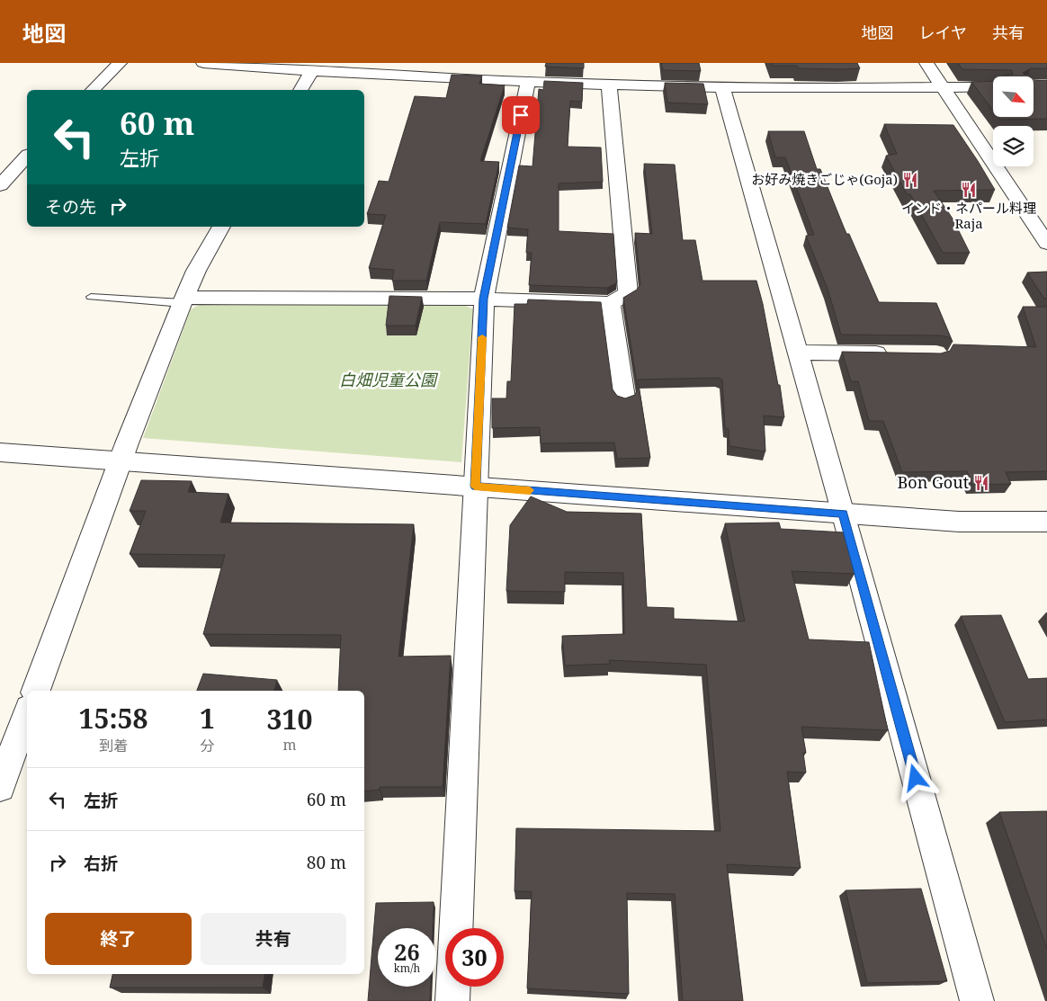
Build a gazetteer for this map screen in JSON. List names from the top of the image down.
{
  "parks": ["白畑児童公園"],
  "places": {
    "restaurant": ["お好み焼きごじゃ(Goja)", "インド・ネパール料理 Raja", "Bon Gout"]
  },
  "north": "bottom right",
  "page": {
    "header": "地図",
    "nav": ["地図", "レイヤ", "共有"],
    "turn": ["60 m", "左折"],
    "then": "その先",
    "eta": [
      "15:58",
      "到着",
      "1",
      "分",
      "310",
      "m"
    ],
    "list": [
      {
        "name": "左折",
        "value": "60 m"
      },
      {
        "name": "右折",
        "value": "80 m"
      }
    ],
    "buttons": ["終了", "共有"],
    "speed": "26 km/h",
    "limit": "30"
  }
}
